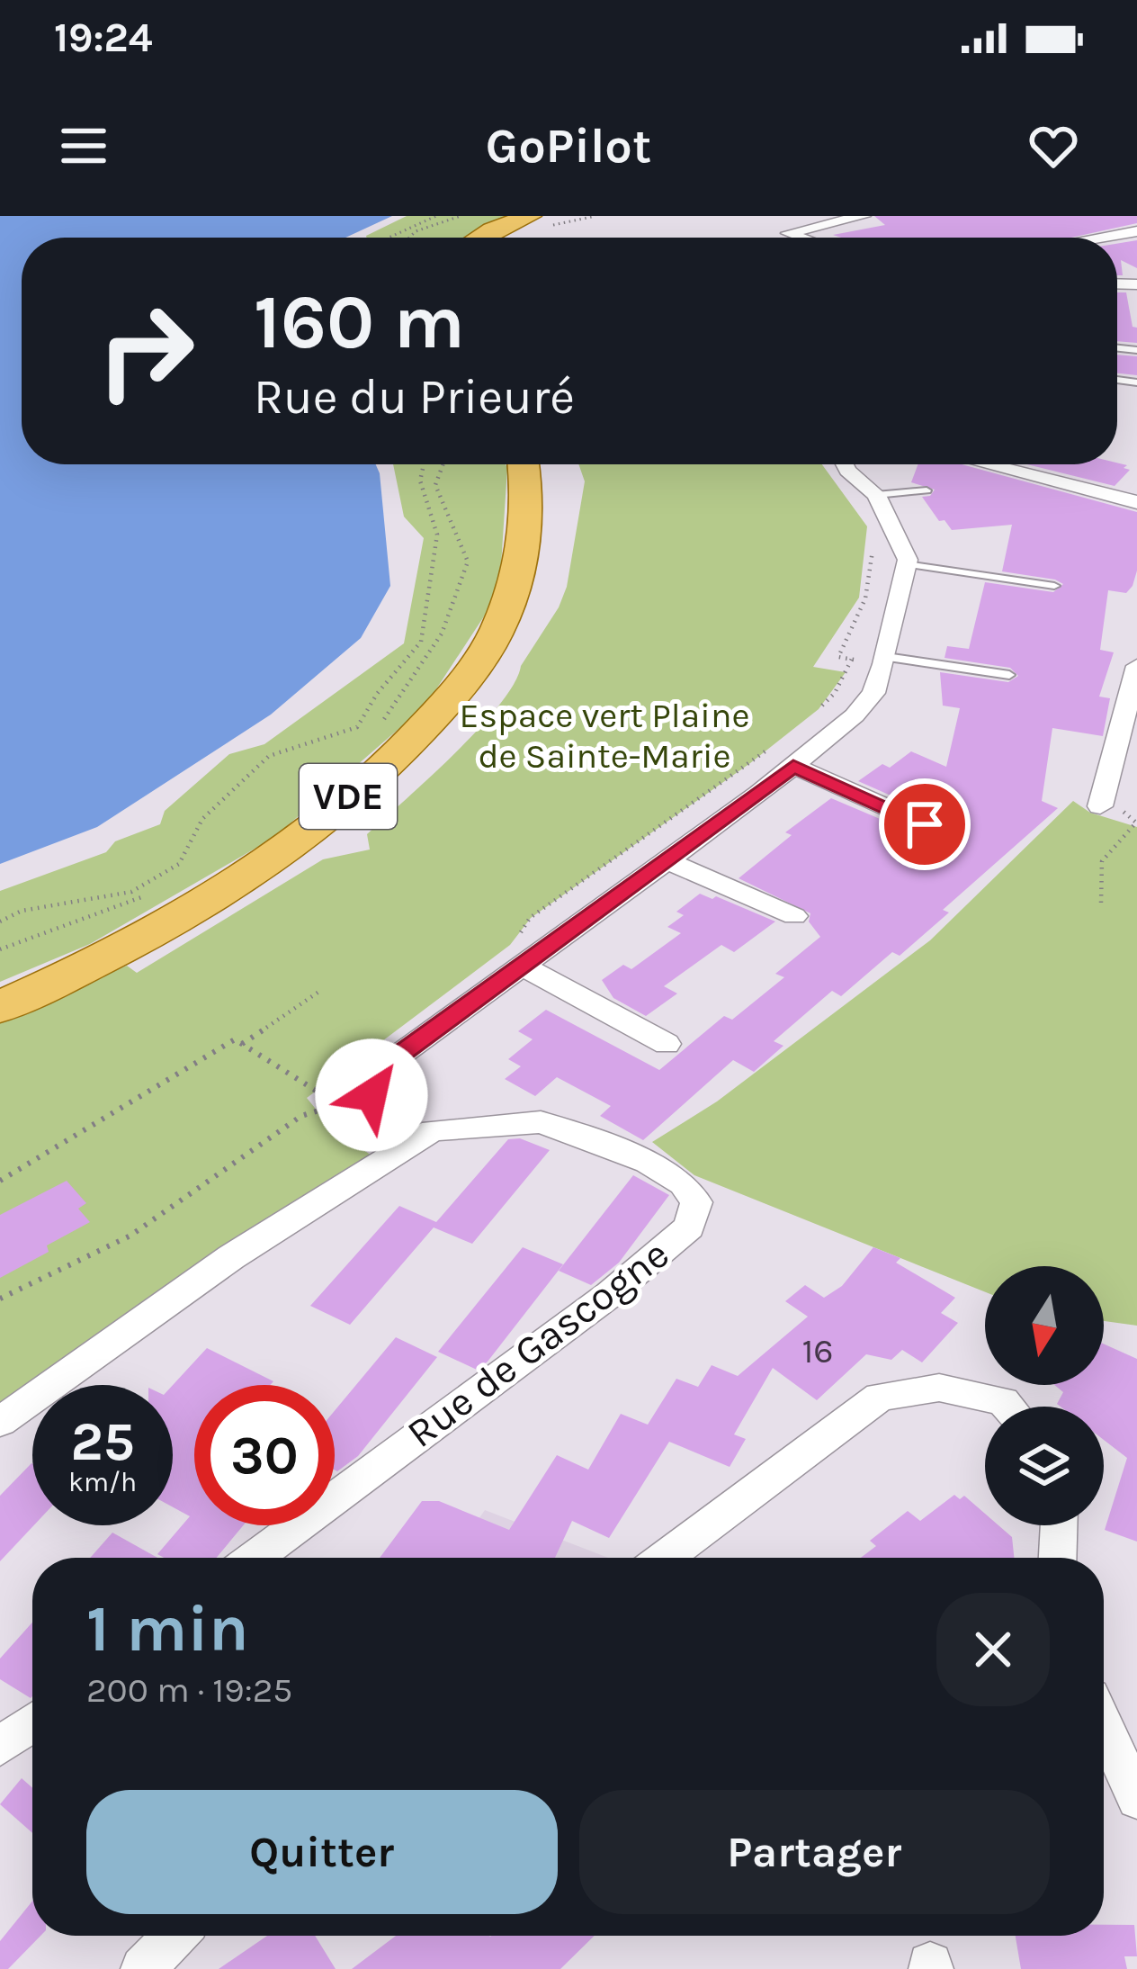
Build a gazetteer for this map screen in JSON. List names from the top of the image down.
{
  "streets": {
    "main road": ["VDE"],
    "street": ["Rue de Gascogne"]
  },
  "parks": ["Espace vert Plaine de Sainte-Marie"],
  "house_numbers": ["16"],
  "north": "bottom",
  "page": {
    "status": "19:24",
    "header": "GoPilot",
    "turn": ["160 m", "Rue du Prieuré"],
    "speed": "25 km/h",
    "limit": "30",
    "heading": ["1 min", "200 m · 19:25"],
    "buttons": ["Quitter", "Partager"]
  }
}
